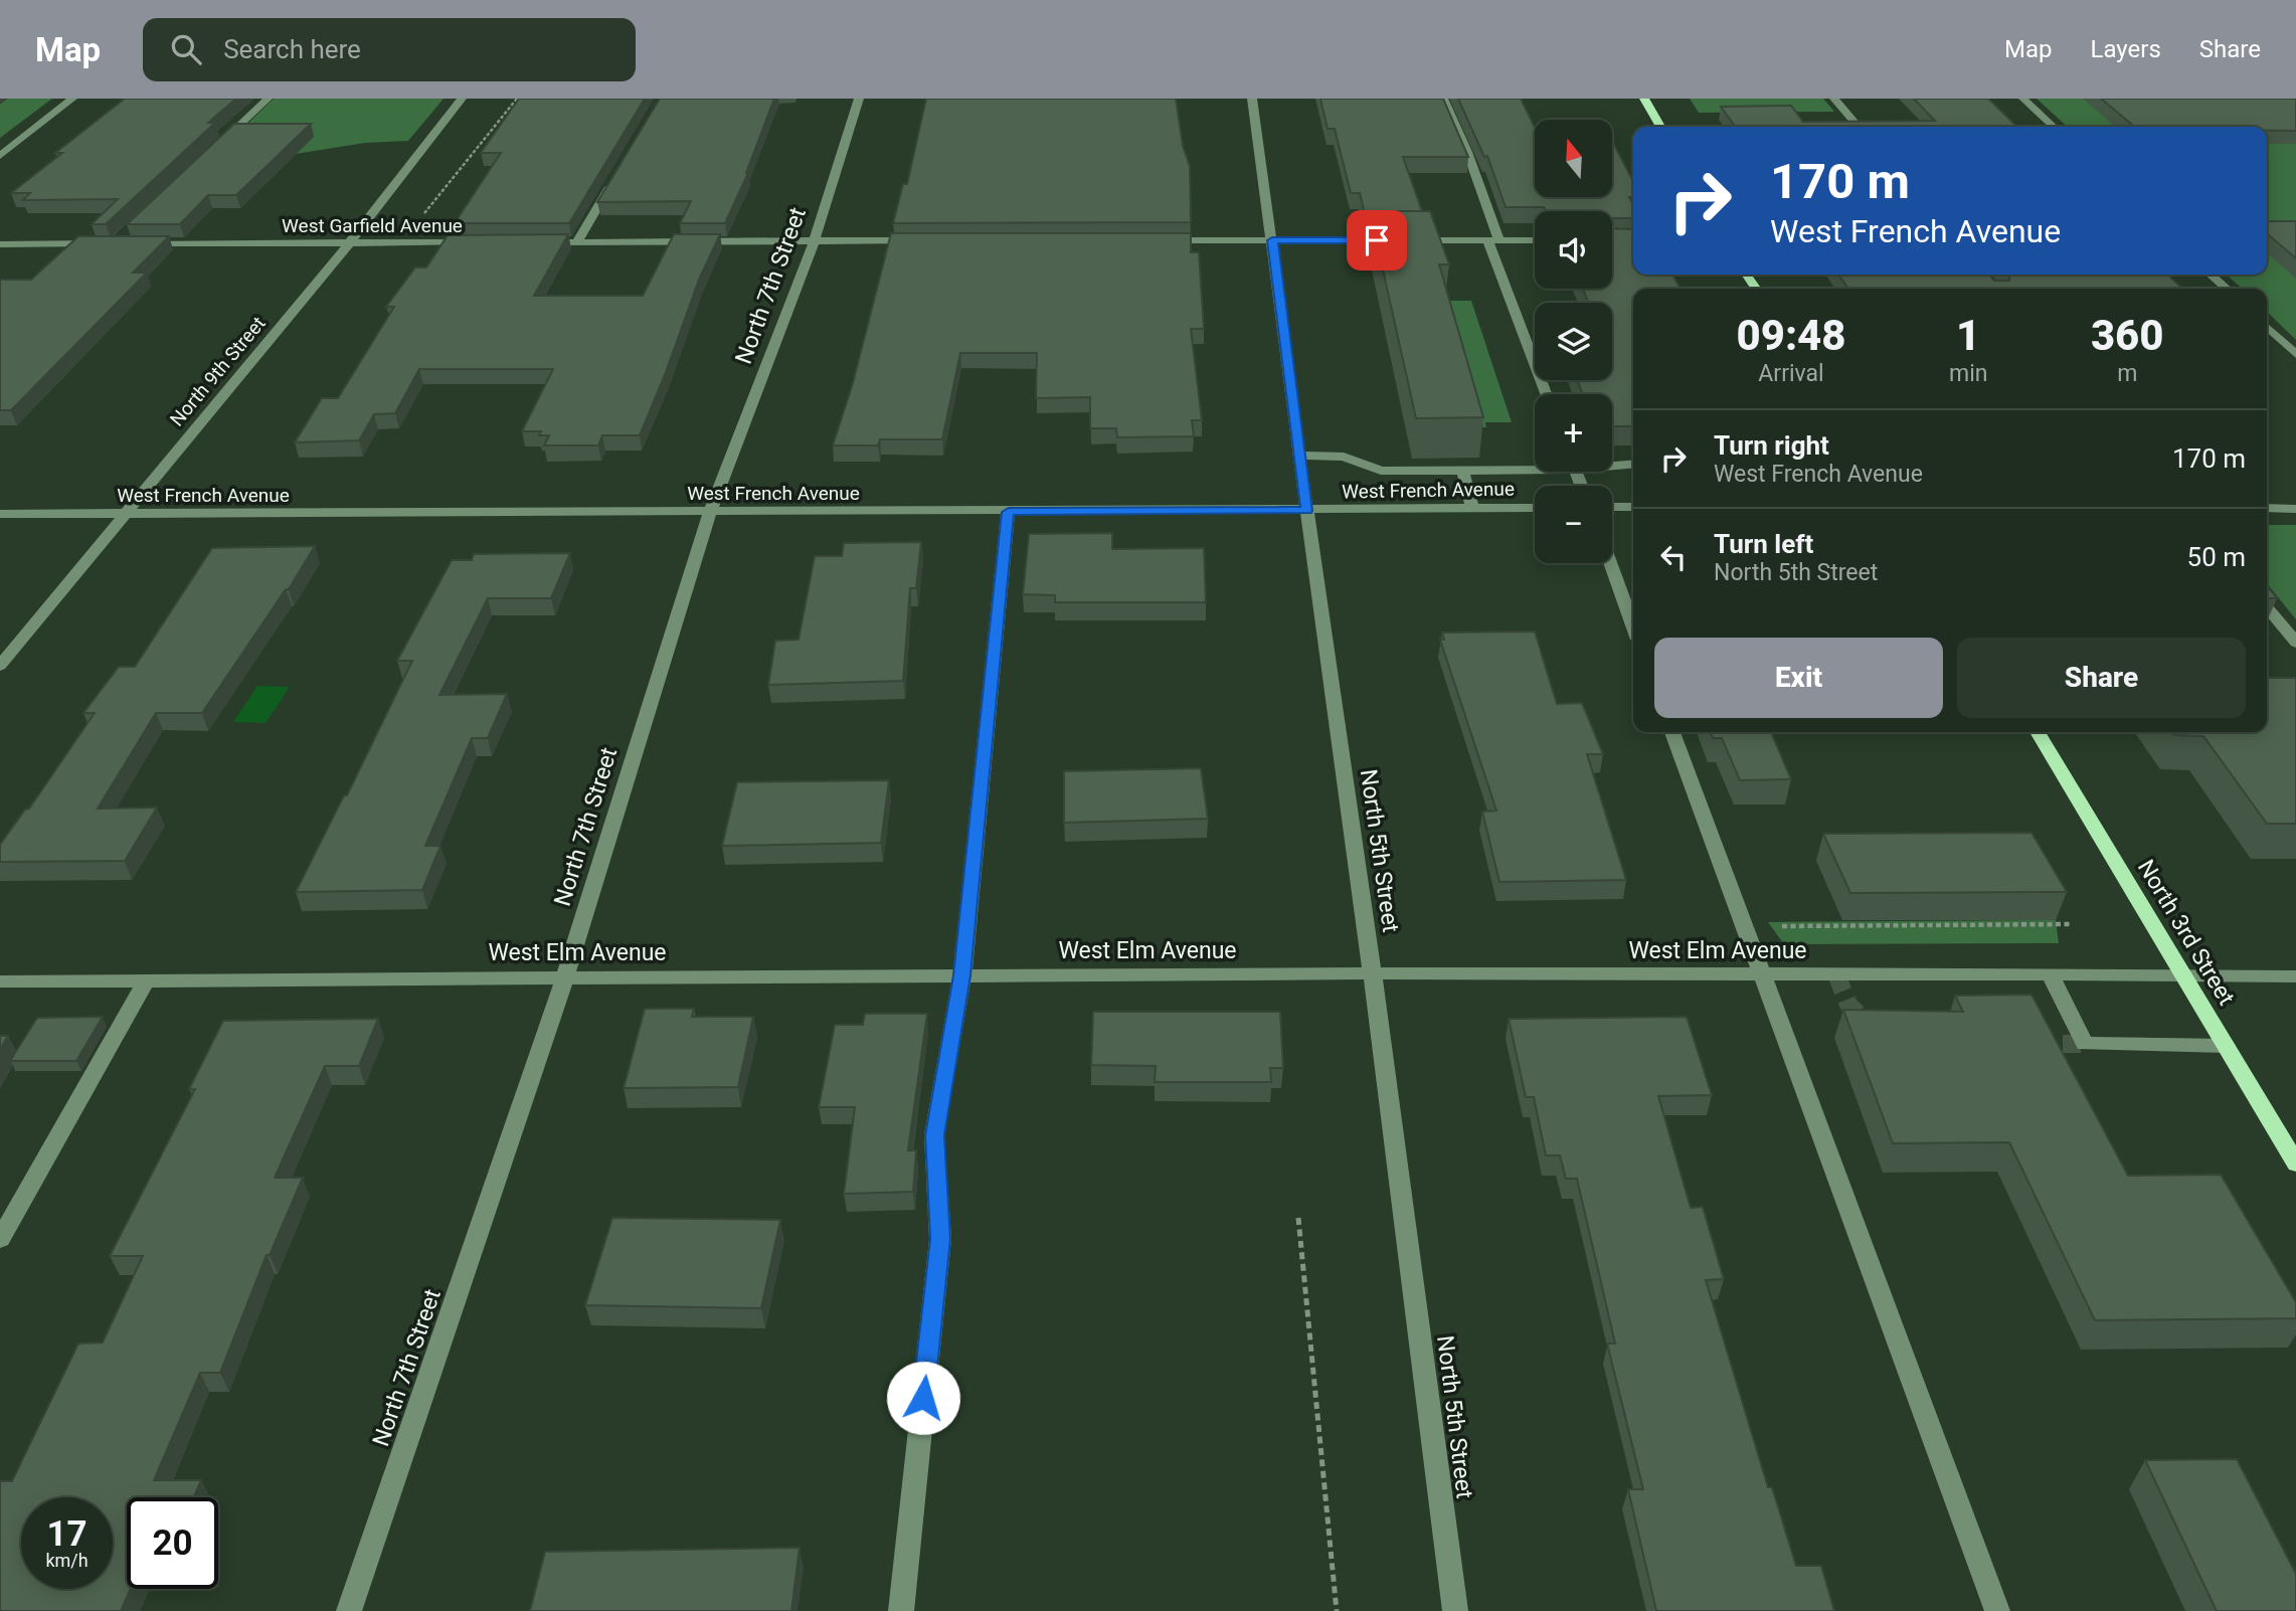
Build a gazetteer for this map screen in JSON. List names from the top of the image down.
{
  "streets": {
    "main road": ["North 3rd Street"],
    "street": [
      "West Garfield Avenue",
      "North 7th Street",
      "North 9th Street",
      "West French Avenue",
      "North 5th Street",
      "West Elm Avenue"
    ]
  },
  "crossings": [
    ["West Garfield Avenue", "North 9th Street"],
    ["North 7th Street", "West French Avenue"],
    ["North 7th Street", "West Elm Avenue"],
    ["North 9th Street", "West French Avenue"],
    ["West French Avenue", "North 5th Street"],
    ["North 5th Street", "West Elm Avenue"],
    ["North 3rd Street", "West Elm Avenue"]
  ],
  "north": "top",
  "page": {
    "header": "Map",
    "search": "Search here",
    "nav": ["Map", "Layers", "Share"],
    "map_buttons": ["+", "−"],
    "turn": ["170 m", "West French Avenue"],
    "eta": [
      "09:48",
      "Arrival",
      "1",
      "min",
      "360",
      "m"
    ],
    "list": [
      {
        "name": "Turn right",
        "note": "West French Avenue",
        "value": "170 m"
      },
      {
        "name": "Turn left",
        "note": "North 5th Street",
        "value": "50 m"
      }
    ],
    "buttons": ["Exit", "Share"],
    "speed": "17 km/h",
    "limit": "20"
  }
}
